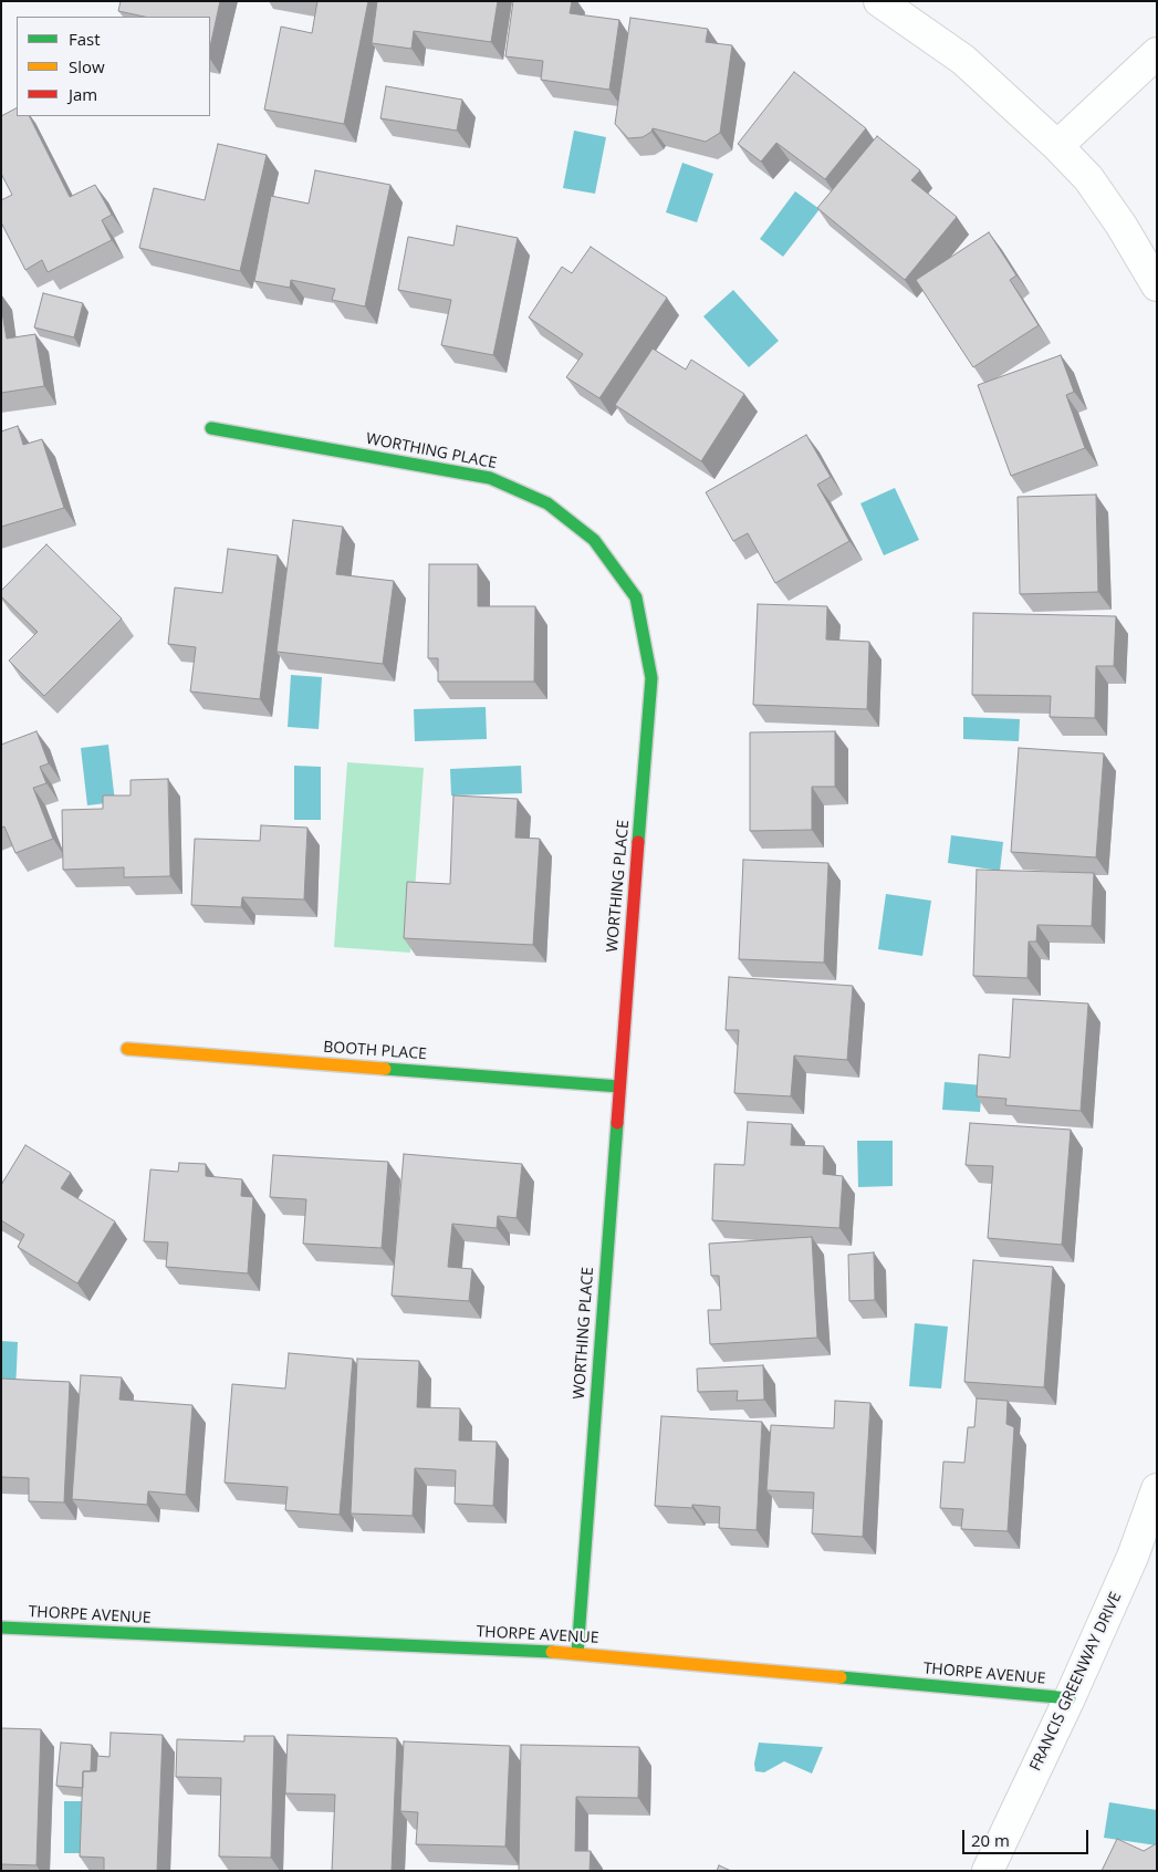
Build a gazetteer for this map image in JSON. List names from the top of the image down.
{
  "streets": {
    "street": [
      "WORTHING PLACE",
      "BOOTH PLACE",
      "THORPE AVENUE",
      "FRANCIS GREENWAY DRIVE"
    ]
  },
  "crossings": [
    ["WORTHING PLACE", "BOOTH PLACE"],
    ["WORTHING PLACE", "THORPE AVENUE"],
    ["THORPE AVENUE", "FRANCIS GREENWAY DRIVE"]
  ],
  "legend": ["Fast", "Slow", "Jam"],
  "scale_bar": "20 m"
}
